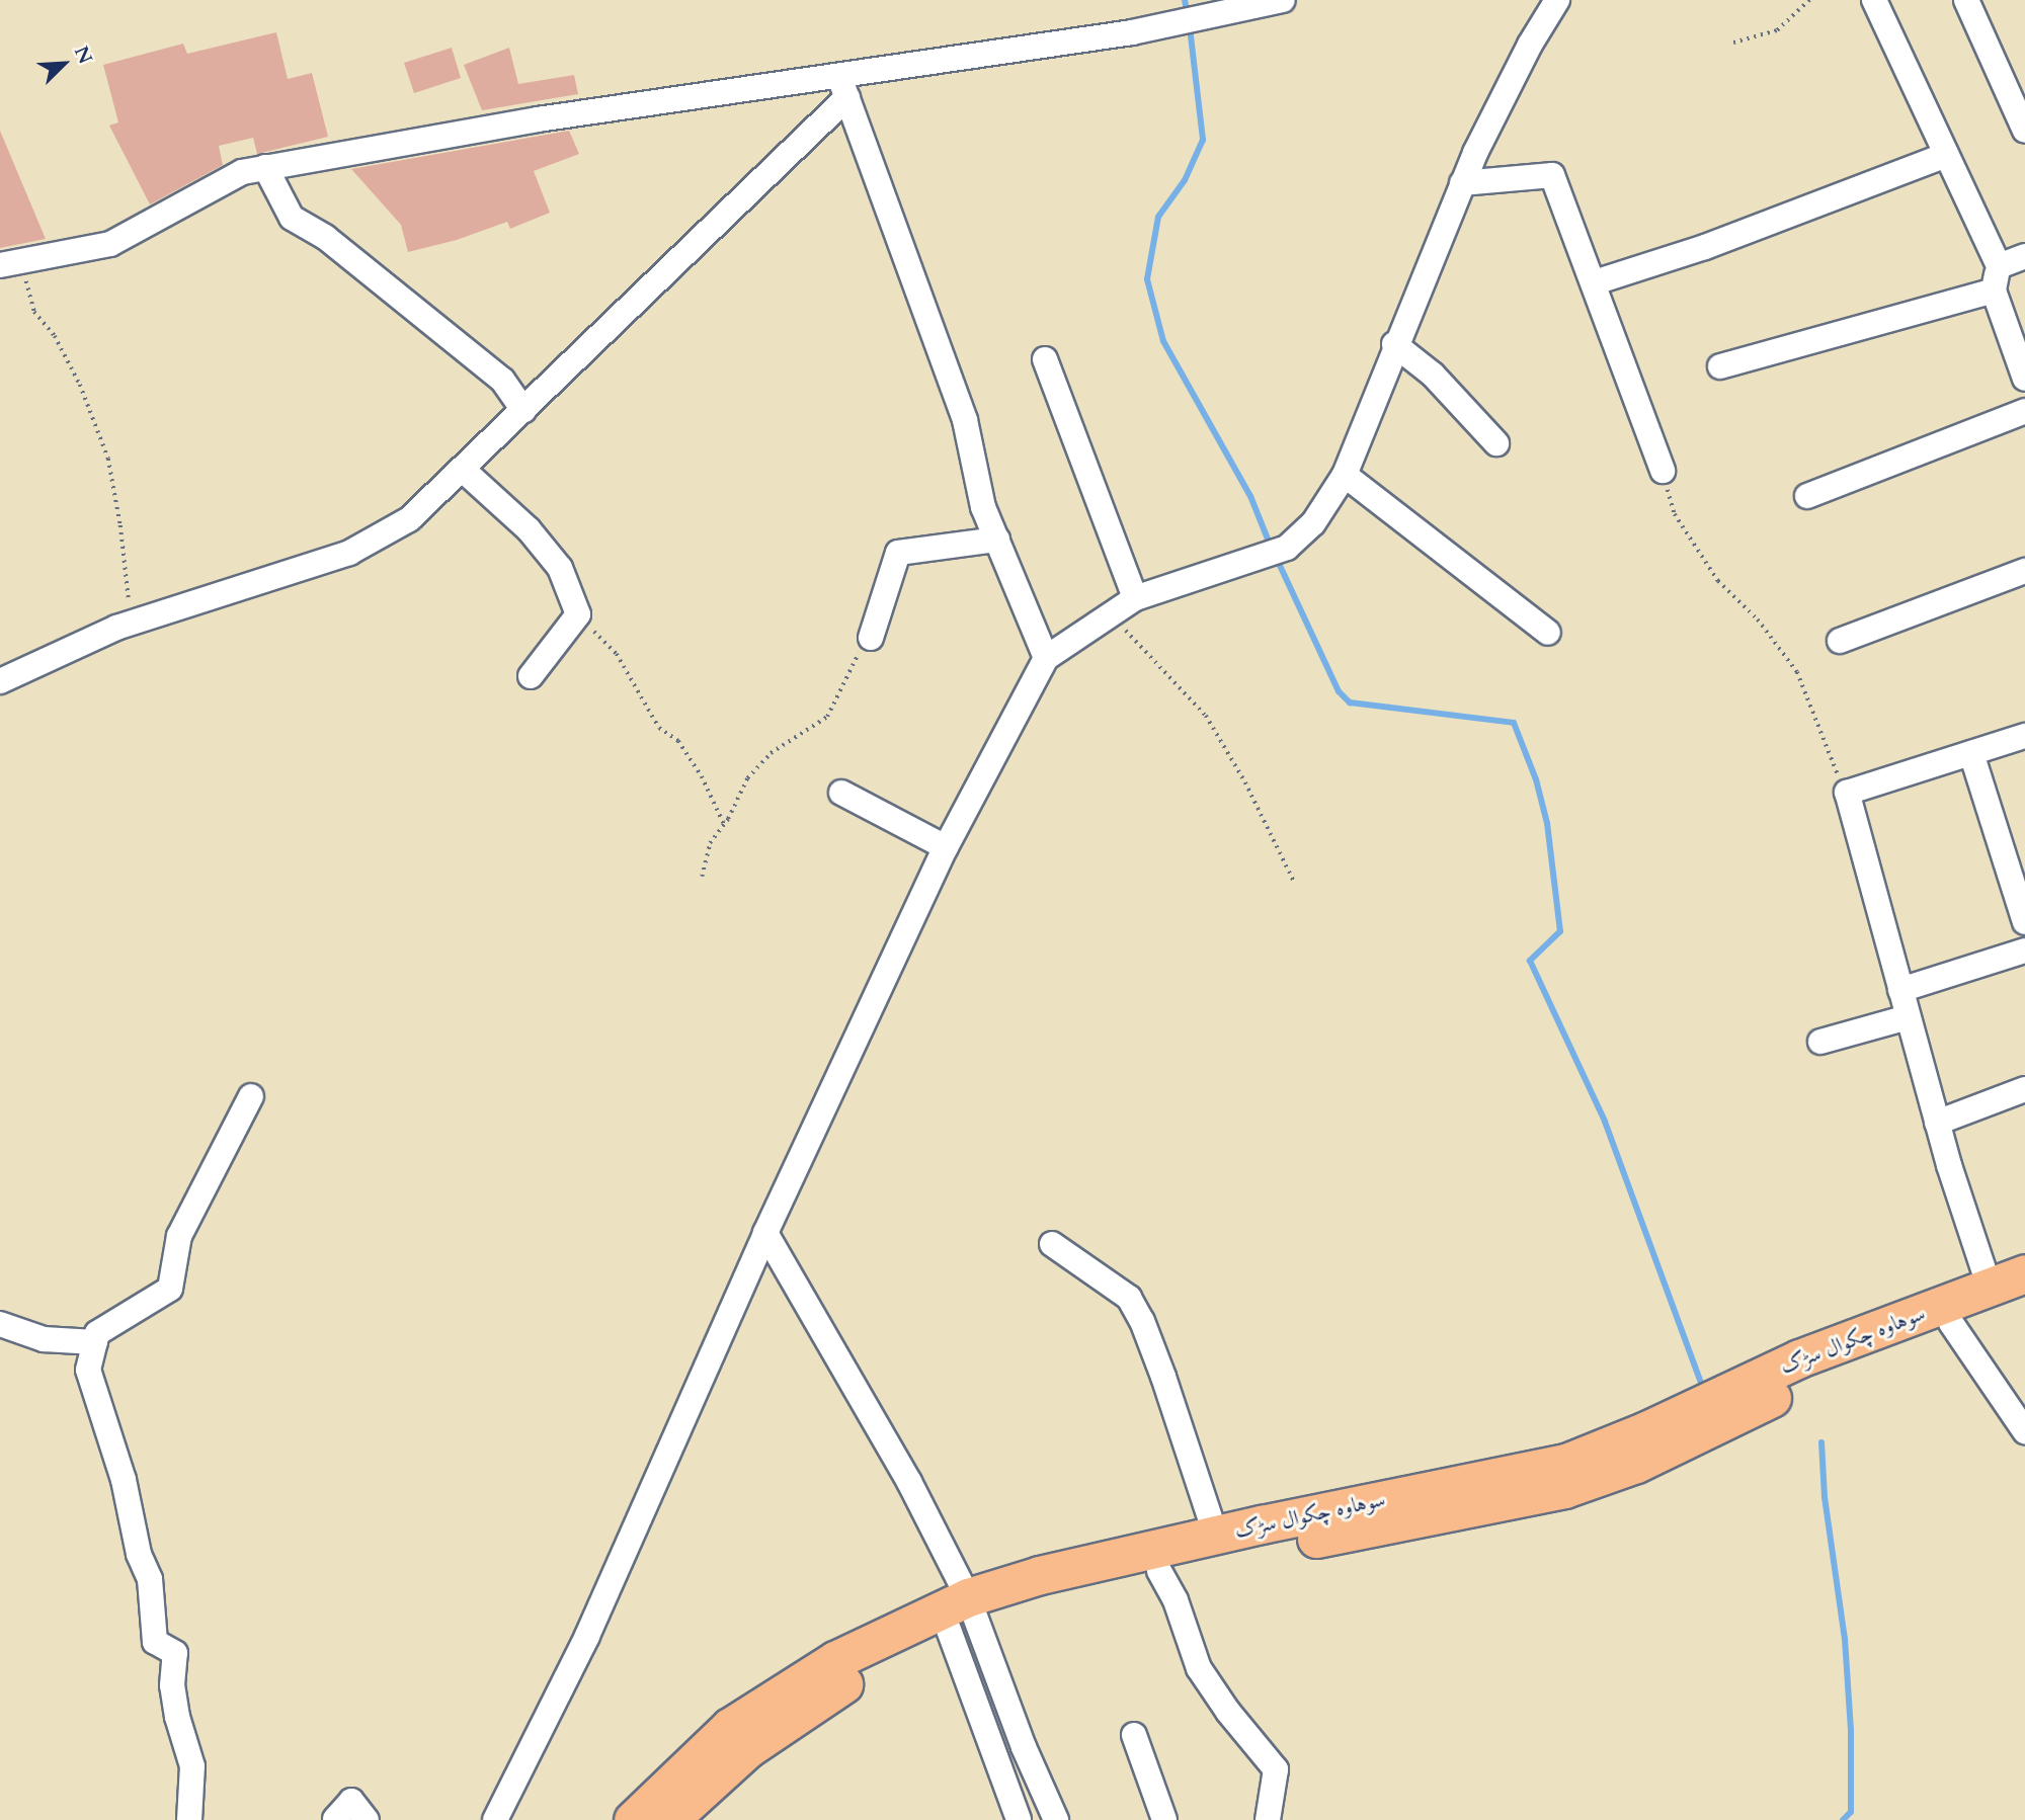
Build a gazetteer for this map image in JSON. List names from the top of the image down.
{
  "streets": {
    "highway": ["سوہاوہ چکوال سڑک"]
  },
  "north": "top right"
}
